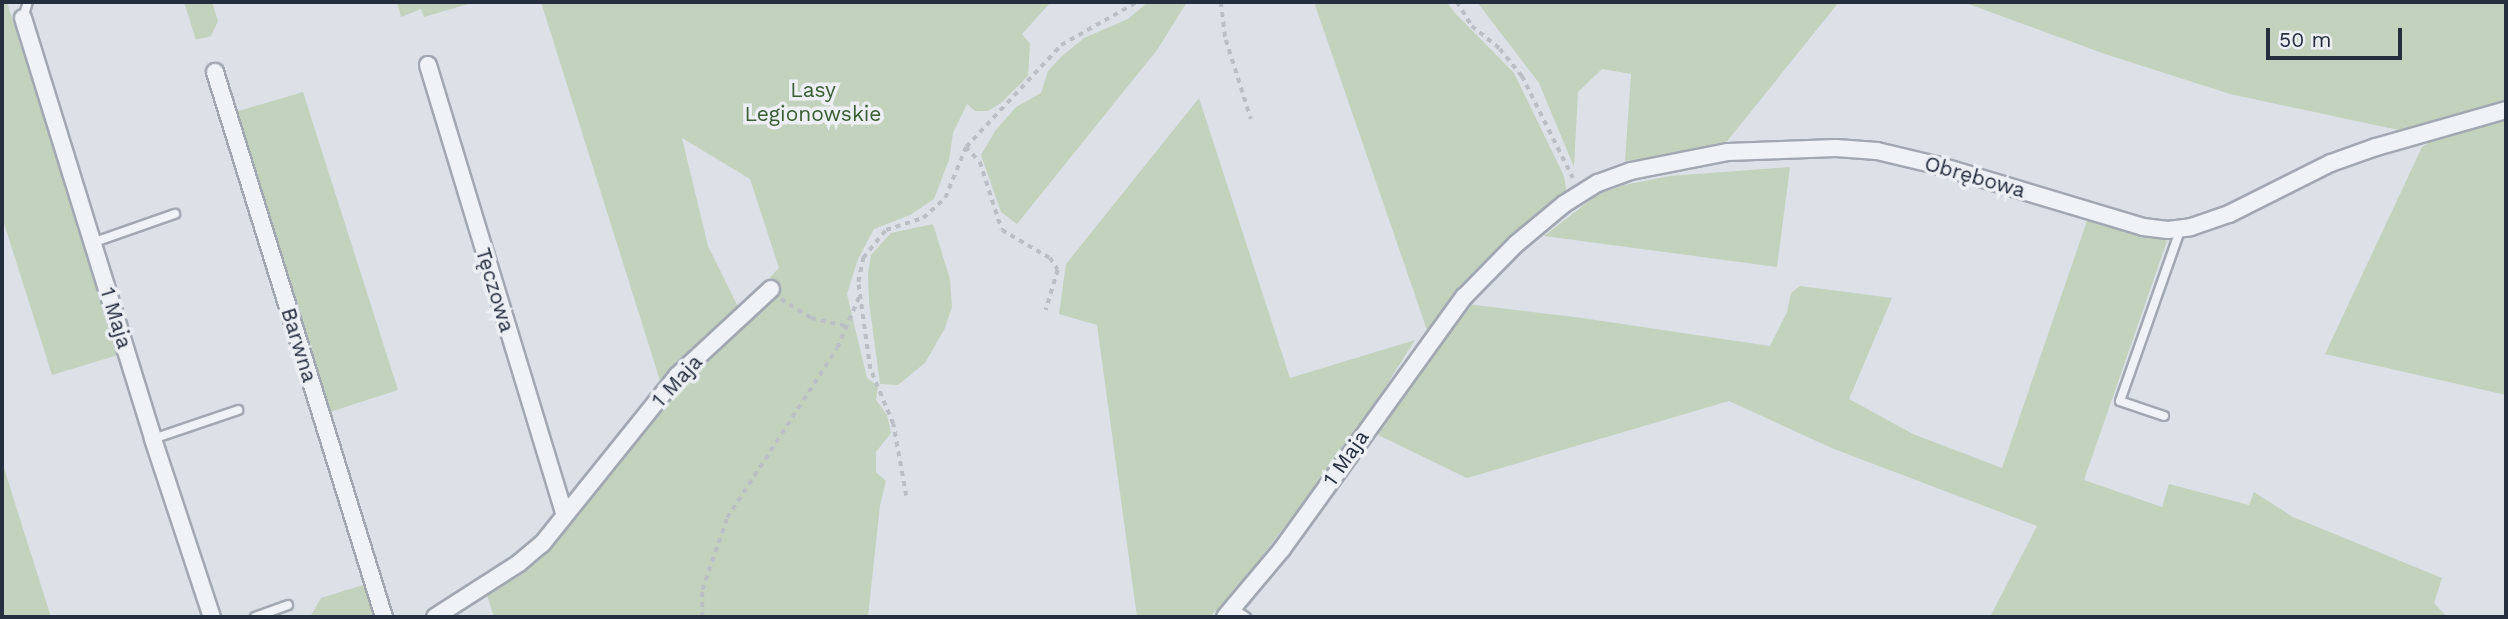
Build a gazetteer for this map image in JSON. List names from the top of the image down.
{
  "streets": {
    "street": [
      "Obrębowa",
      "Tęczowa",
      "1 Maja",
      "Barwna"
    ]
  },
  "crossings": [
    ["Obrębowa", "1 Maja"],
    ["Tęczowa", "1 Maja"]
  ],
  "parks": ["Lasy Legionowskie"],
  "scale_bar": "50 m"
}
